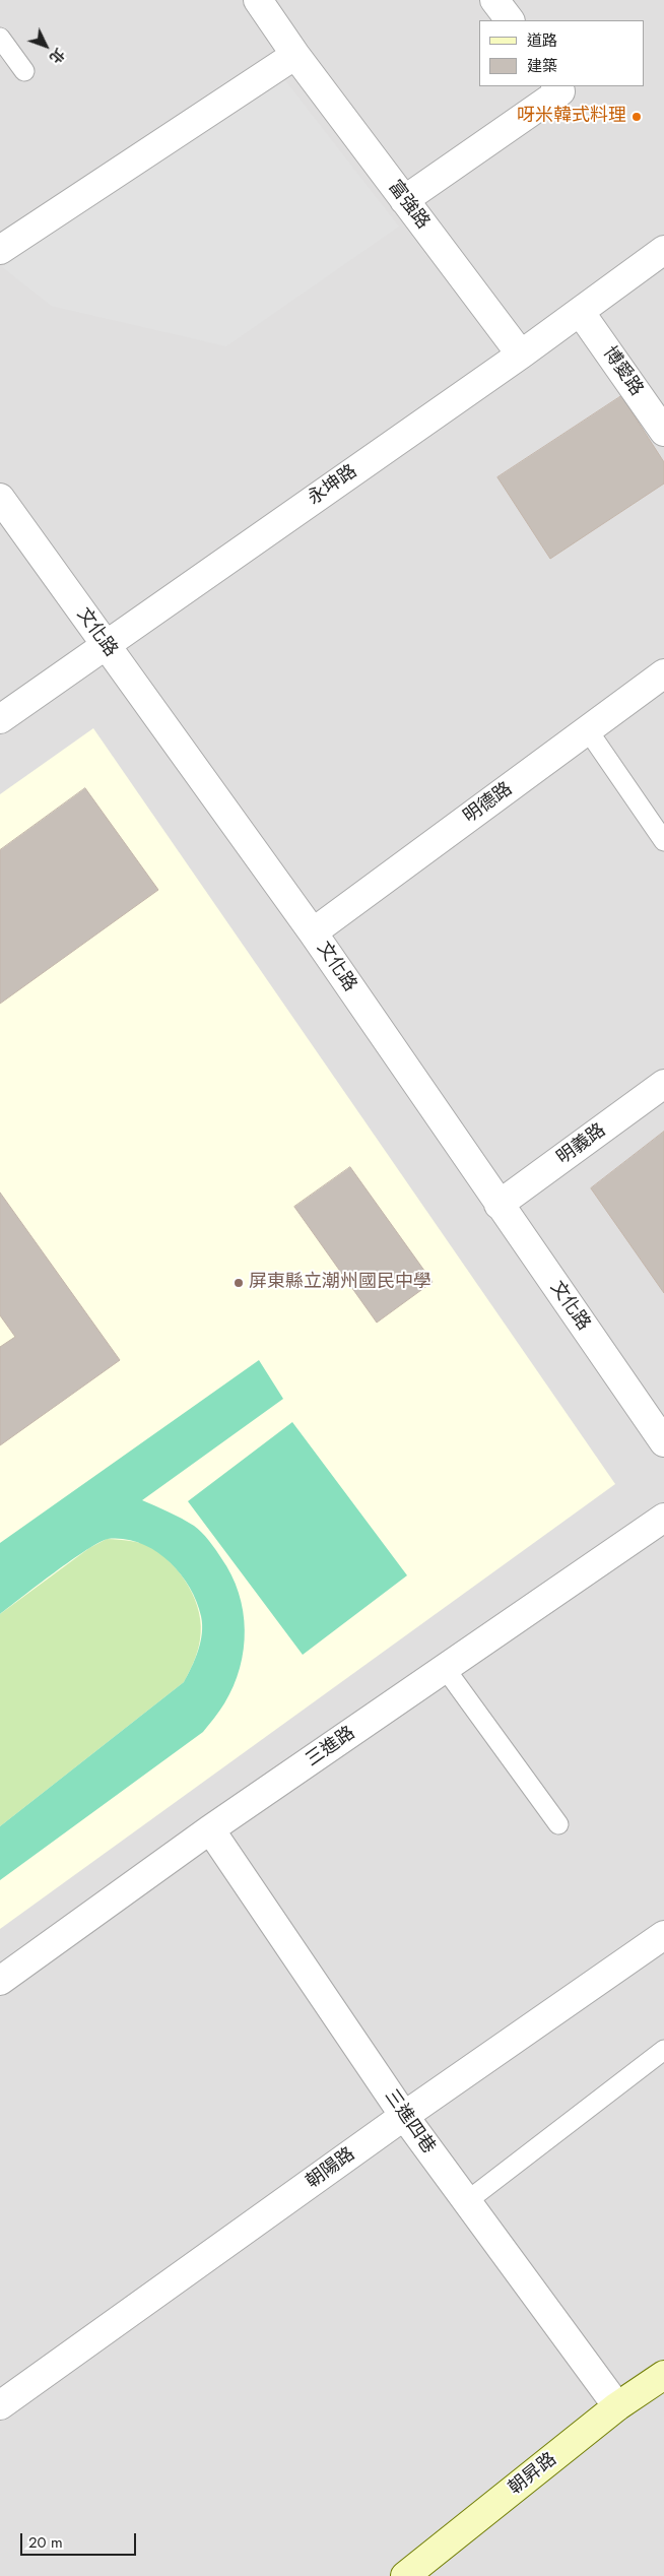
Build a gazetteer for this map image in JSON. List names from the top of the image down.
{
  "streets": {
    "main road": ["朝昇路"],
    "street": [
      "富強路",
      "博愛路",
      "永坤路",
      "文化路",
      "明德路",
      "明義路",
      "三進路",
      "三進四巷",
      "朝陽路"
    ]
  },
  "crossings": [
    ["富強路", "永坤路"],
    ["博愛路", "永坤路"],
    ["永坤路", "文化路"],
    ["文化路", "明德路"],
    ["文化路", "明義路"],
    ["三進路", "三進四巷"],
    ["三進四巷", "朝陽路"],
    ["三進四巷", "朝昇路"]
  ],
  "places": ["呀米韓式料理", "屏東縣立潮州國民中學"],
  "legend": ["道路", "建築"],
  "scale_bar": "20 m",
  "north": "bottom right"
}
